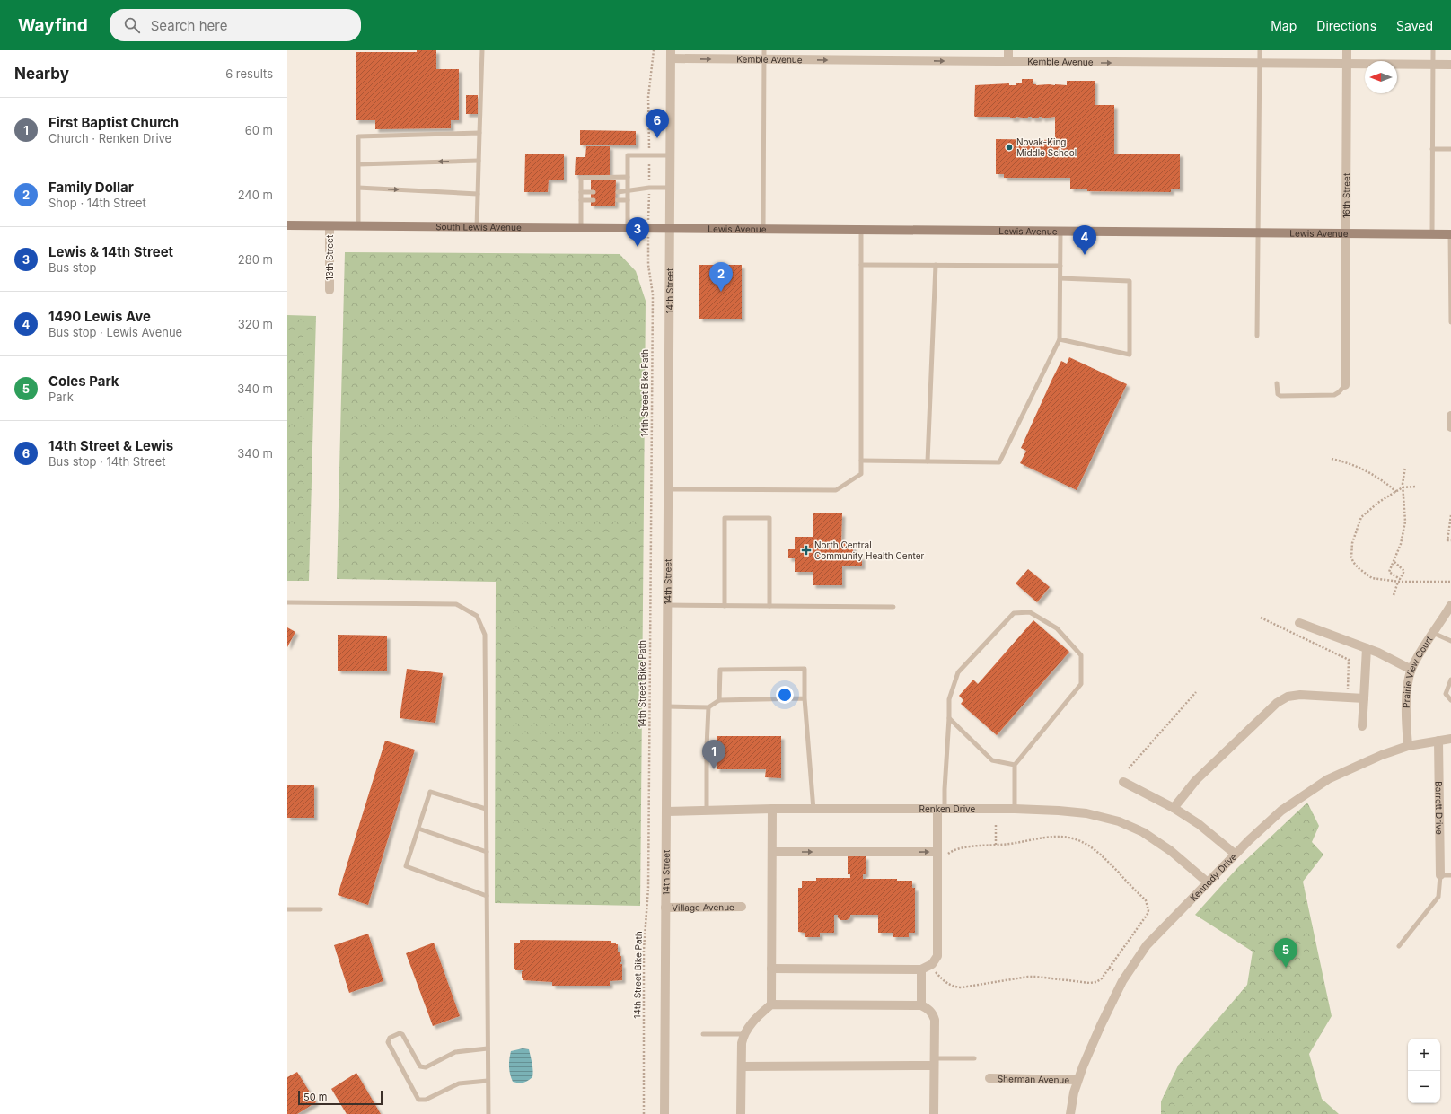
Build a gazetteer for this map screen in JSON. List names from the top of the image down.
{
  "streets": {
    "main road": ["South Lewis Avenue", "Lewis Avenue"],
    "street": [
      "Kemble Avenue",
      "16th Street",
      "13th Street",
      "14th Street",
      "Prairie View Court",
      "Barrett Drive",
      "Renken Drive",
      "Kennedy Drive",
      "Village Avenue",
      "Sherman Avenue"
    ],
    "path": ["14th Street Bike Path"]
  },
  "crossings": [
    ["Kemble Avenue", "16th Street"],
    ["Kemble Avenue", "14th Street"],
    ["16th Street", "Lewis Avenue"],
    ["South Lewis Avenue", "Lewis Avenue"],
    ["South Lewis Avenue", "13th Street"],
    ["South Lewis Avenue", "14th Street"],
    ["Lewis Avenue", "14th Street"],
    ["14th Street", "Renken Drive"],
    ["14th Street", "Village Avenue"],
    ["Prairie View Court", "Kennedy Drive"],
    ["Barrett Drive", "Kennedy Drive"],
    ["Renken Drive", "Kennedy Drive"],
    ["Kennedy Drive", "Sherman Avenue"]
  ],
  "one_way": ["Kemble Avenue"],
  "places": {
    "other": ["Novak-King Middle School"],
    "health": ["North Central Community Health Center"]
  },
  "scale_bar": "50 m",
  "north": "left",
  "page": {
    "header": "Wayfind",
    "search": "Search here",
    "nav": ["Map", "Directions", "Saved"],
    "heading": ["Nearby", "6 results"],
    "list": [
      {
        "mark": "1",
        "name": "First Baptist Church",
        "note": "Church · Renken Drive",
        "value": "60 m"
      },
      {
        "mark": "2",
        "name": "Family Dollar",
        "note": "Shop · 14th Street",
        "value": "240 m"
      },
      {
        "mark": "3",
        "name": "Lewis & 14th Street",
        "note": "Bus stop",
        "value": "280 m"
      },
      {
        "mark": "4",
        "name": "1490 Lewis Ave",
        "note": "Bus stop · Lewis Avenue",
        "value": "320 m"
      },
      {
        "mark": "5",
        "name": "Coles Park",
        "note": "Park",
        "value": "340 m"
      },
      {
        "mark": "6",
        "name": "14th Street & Lewis",
        "note": "Bus stop · 14th Street",
        "value": "340 m"
      }
    ],
    "pins": [
      "6",
      "3",
      "4",
      "2",
      "1",
      "5"
    ],
    "map_buttons": ["+", "−"],
    "scale": "50 m"
  }
}
